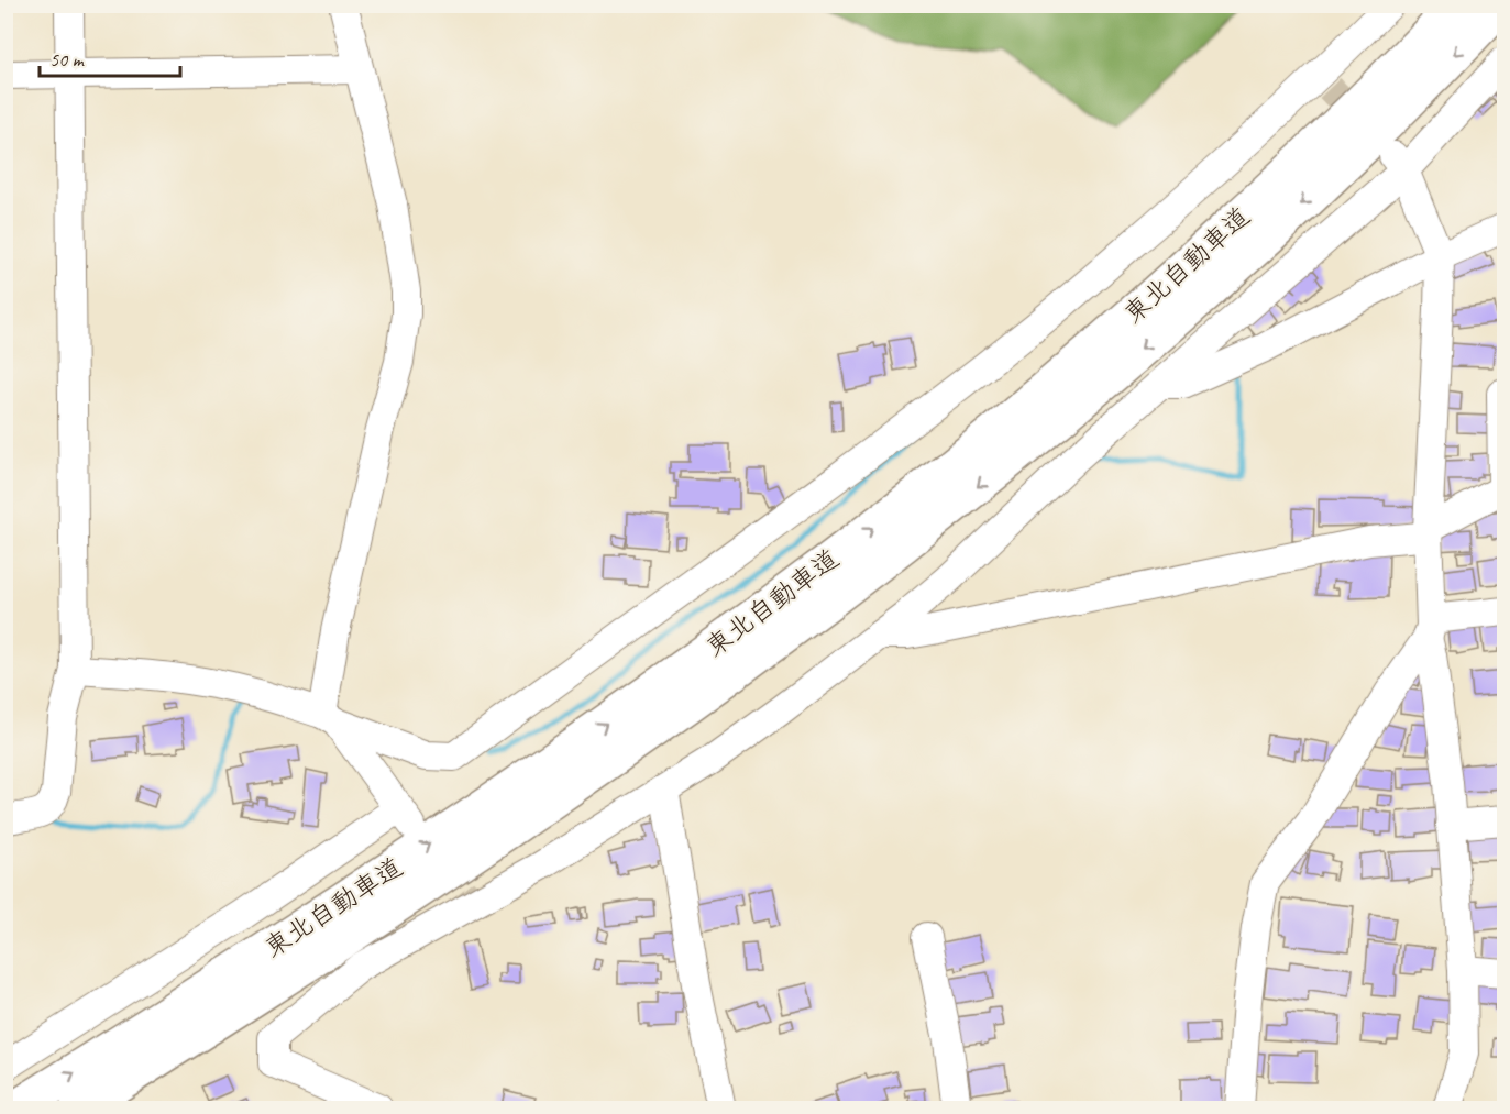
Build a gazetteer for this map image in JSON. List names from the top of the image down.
{
  "streets": {
    "highway": ["東北自動車道"]
  },
  "scale_bar": "50 m"
}
